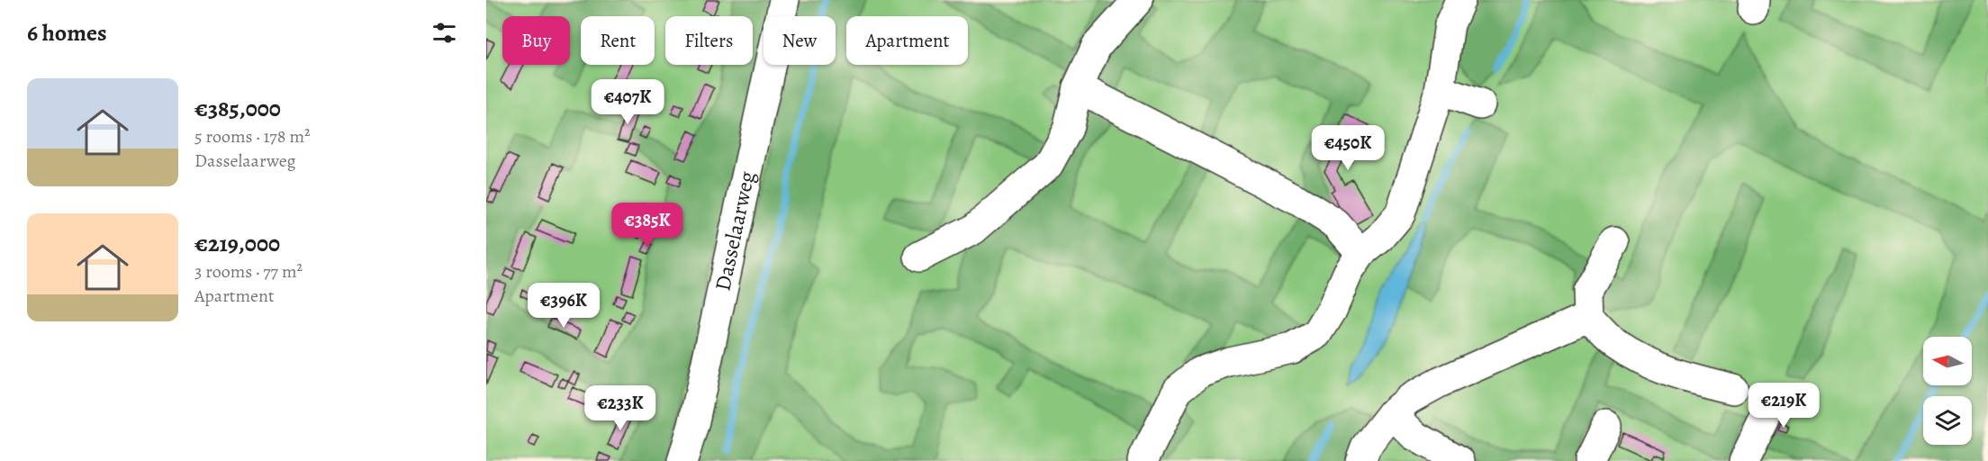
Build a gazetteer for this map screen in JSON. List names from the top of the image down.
{
  "streets": {
    "street": ["Dasselaarweg"]
  },
  "north": "left",
  "page": {
    "heading": "6 homes",
    "chip": [
      "Buy",
      "Rent",
      "Filters",
      "New",
      "Apartment"
    ],
    "list": [
      {
        "name": "€385,000",
        "note": "5 rooms · 178 m² · Dasselaarweg"
      },
      {
        "name": "€219,000",
        "note": "3 rooms · 77 m² · Apartment"
      }
    ],
    "price": [
      "€407K",
      "€450K",
      "€385K",
      "€396K",
      "€219K",
      "€233K"
    ]
  }
}
